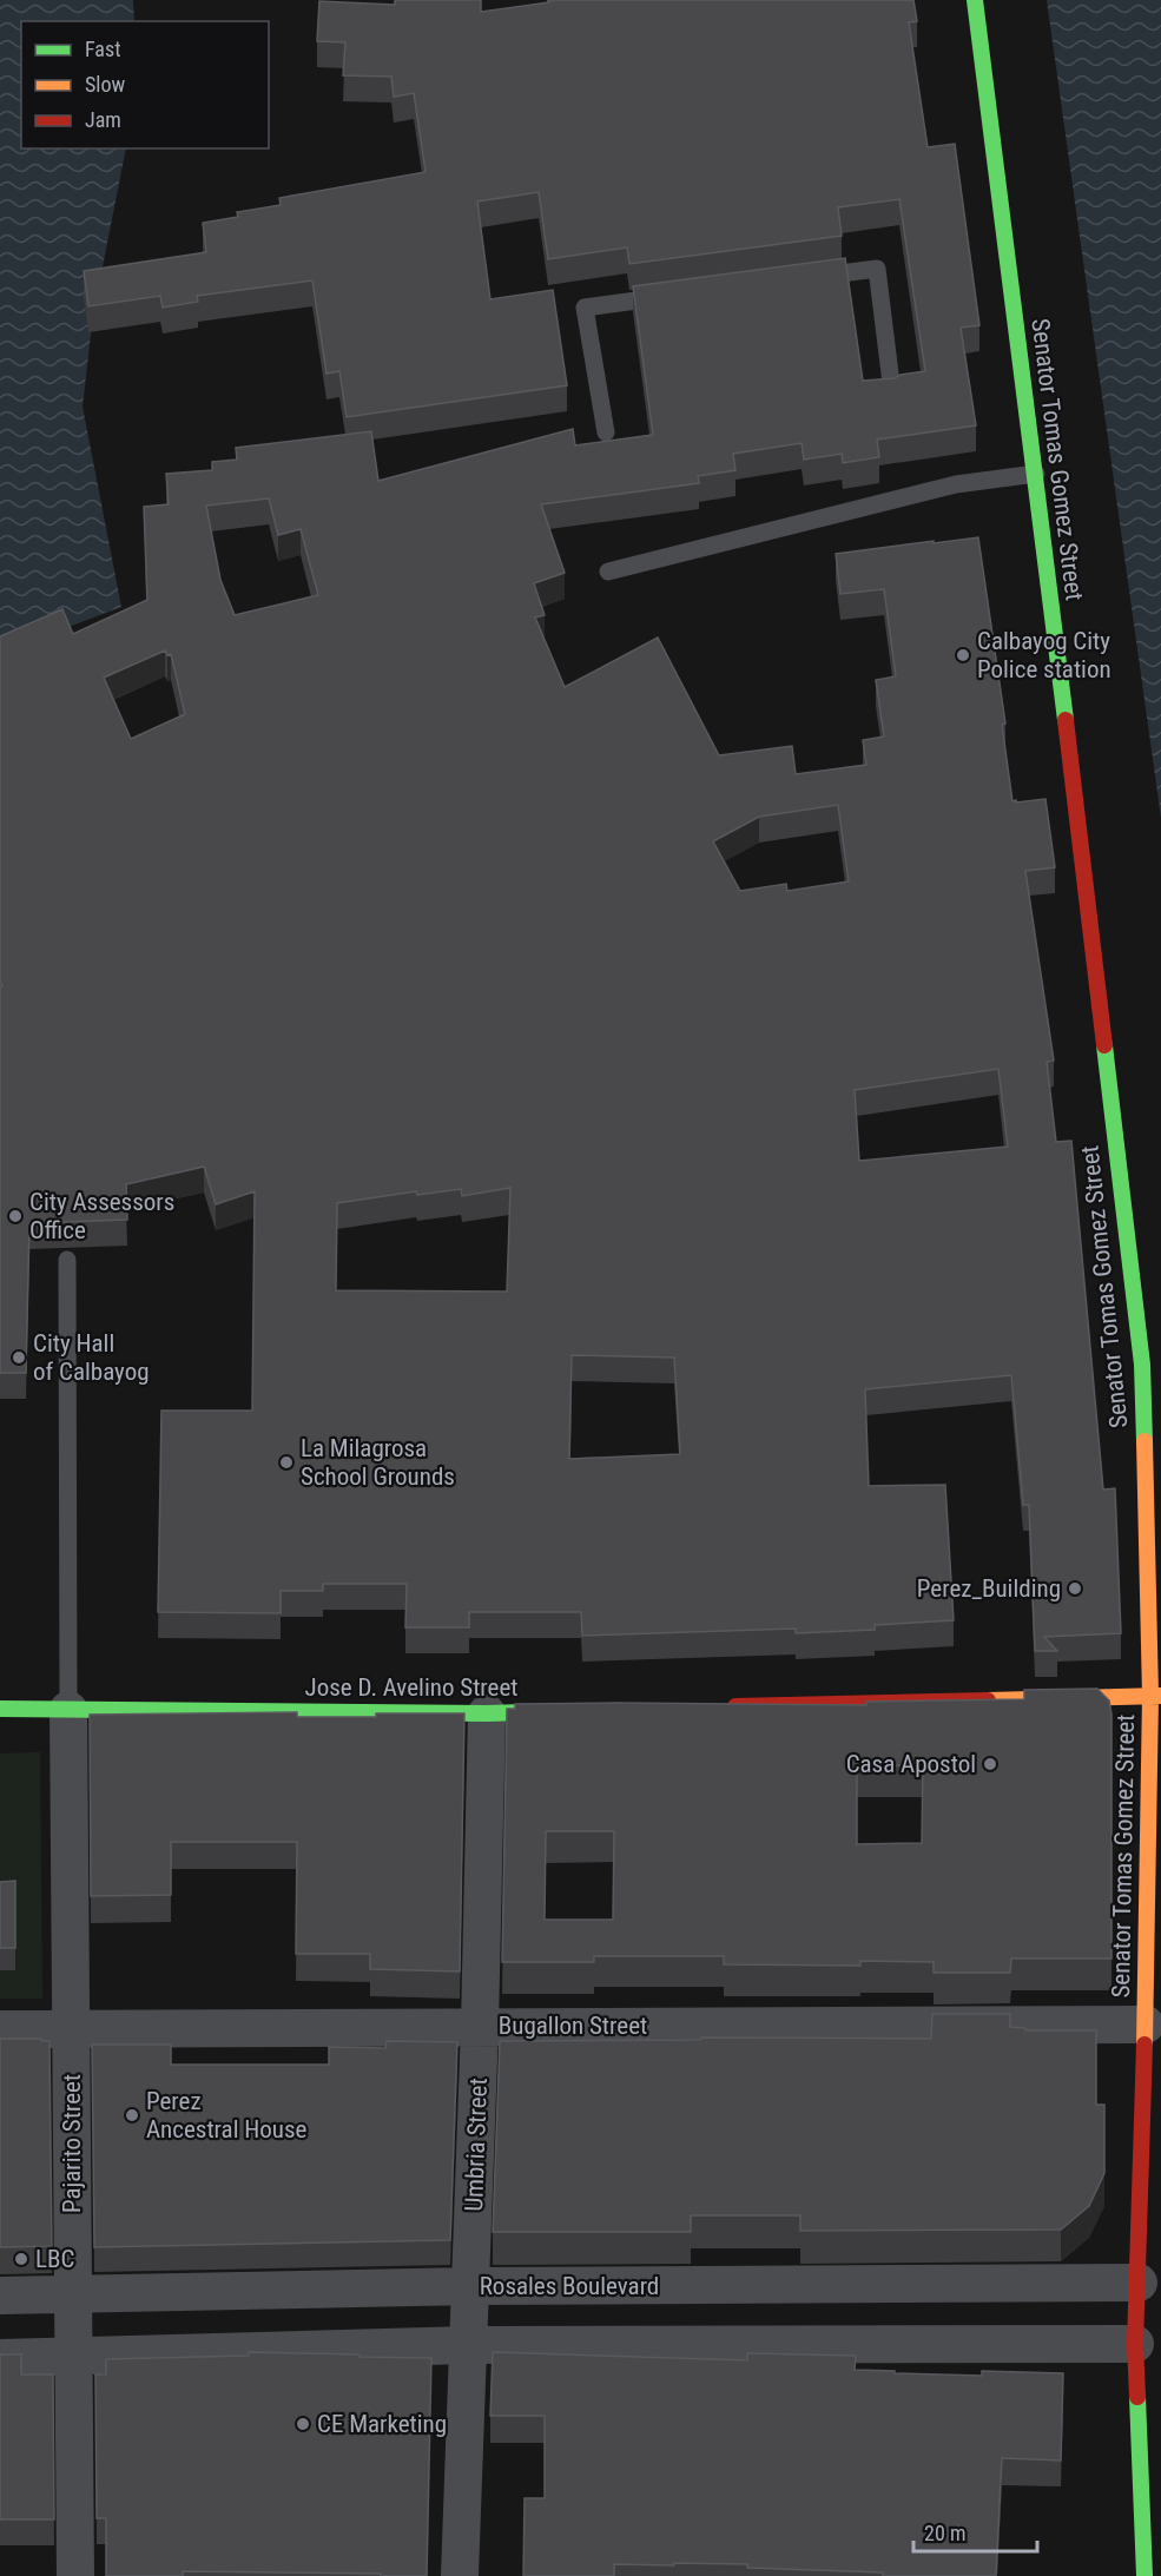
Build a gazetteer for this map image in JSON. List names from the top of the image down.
{
  "streets": {
    "main road": ["Senator Tomas Gomez Street", "Jose D. Avelino Street"],
    "street": [
      "Bugallon Street",
      "Pajarito Street",
      "Umbria Street",
      "Rosales Boulevard"
    ]
  },
  "crossings": [
    ["Senator Tomas Gomez Street", "Bugallon Street"],
    ["Senator Tomas Gomez Street", "Rosales Boulevard"],
    ["Jose D. Avelino Street", "Pajarito Street"],
    ["Jose D. Avelino Street", "Umbria Street"],
    ["Bugallon Street", "Pajarito Street"],
    ["Bugallon Street", "Umbria Street"],
    ["Pajarito Street", "Rosales Boulevard"],
    ["Umbria Street", "Rosales Boulevard"]
  ],
  "places": [
    "Calbayog City Police station",
    "City Assessors Office",
    "City Hall of Calbayog",
    "La Milagrosa School Grounds",
    "Perez_Building",
    "Casa Apostol",
    "Perez Ancestral House",
    "LBC",
    "CE Marketing"
  ],
  "legend": ["Fast", "Slow", "Jam"],
  "scale_bar": "20 m"
}
